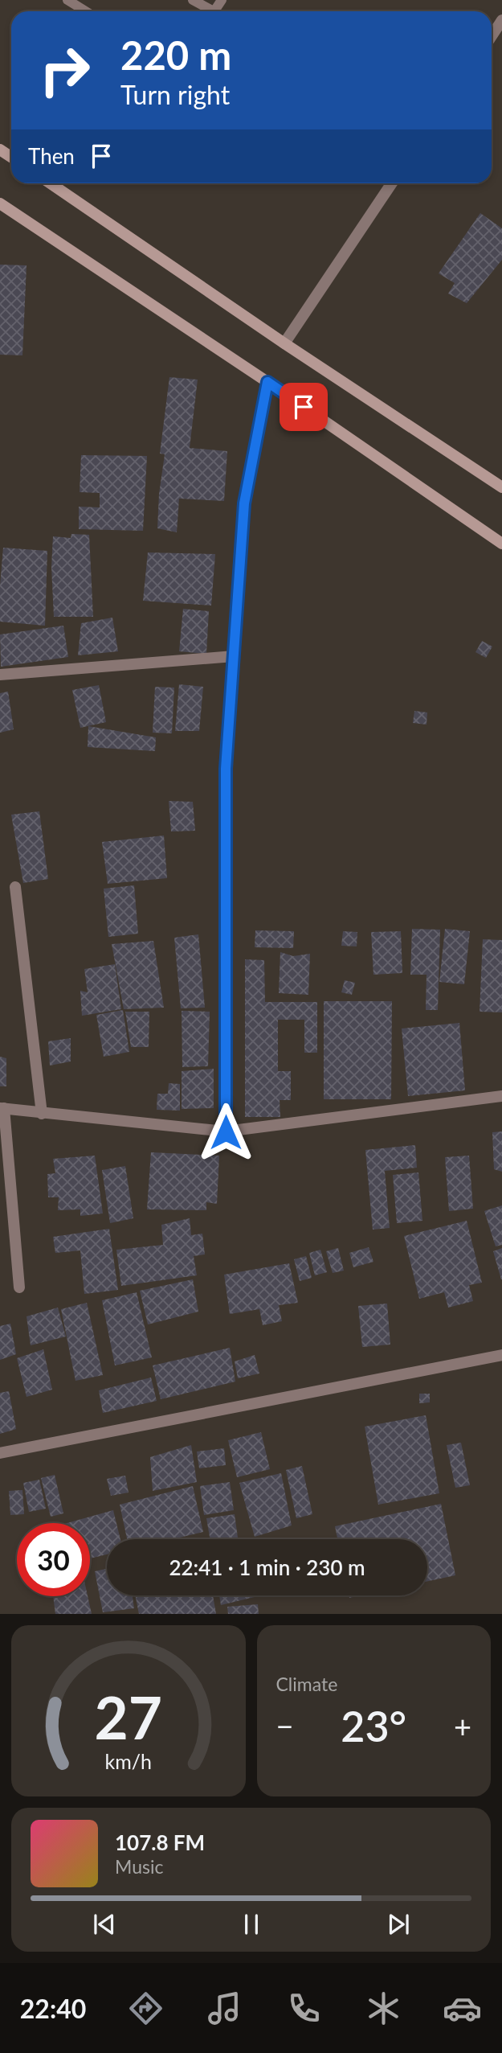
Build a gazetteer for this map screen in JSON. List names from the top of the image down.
{
  "page": {
    "turn": ["220 m", "Turn right"],
    "then": "Then",
    "limit": "30",
    "trip": "22:41 · 1 min · 230 m",
    "tile": "Climate",
    "heat": ["−", "23°", "+"],
    "song": ["107.8 FM", "Music"],
    "tabs": "22:40",
    "gauge": ["27", "km/h"]
  }
}
